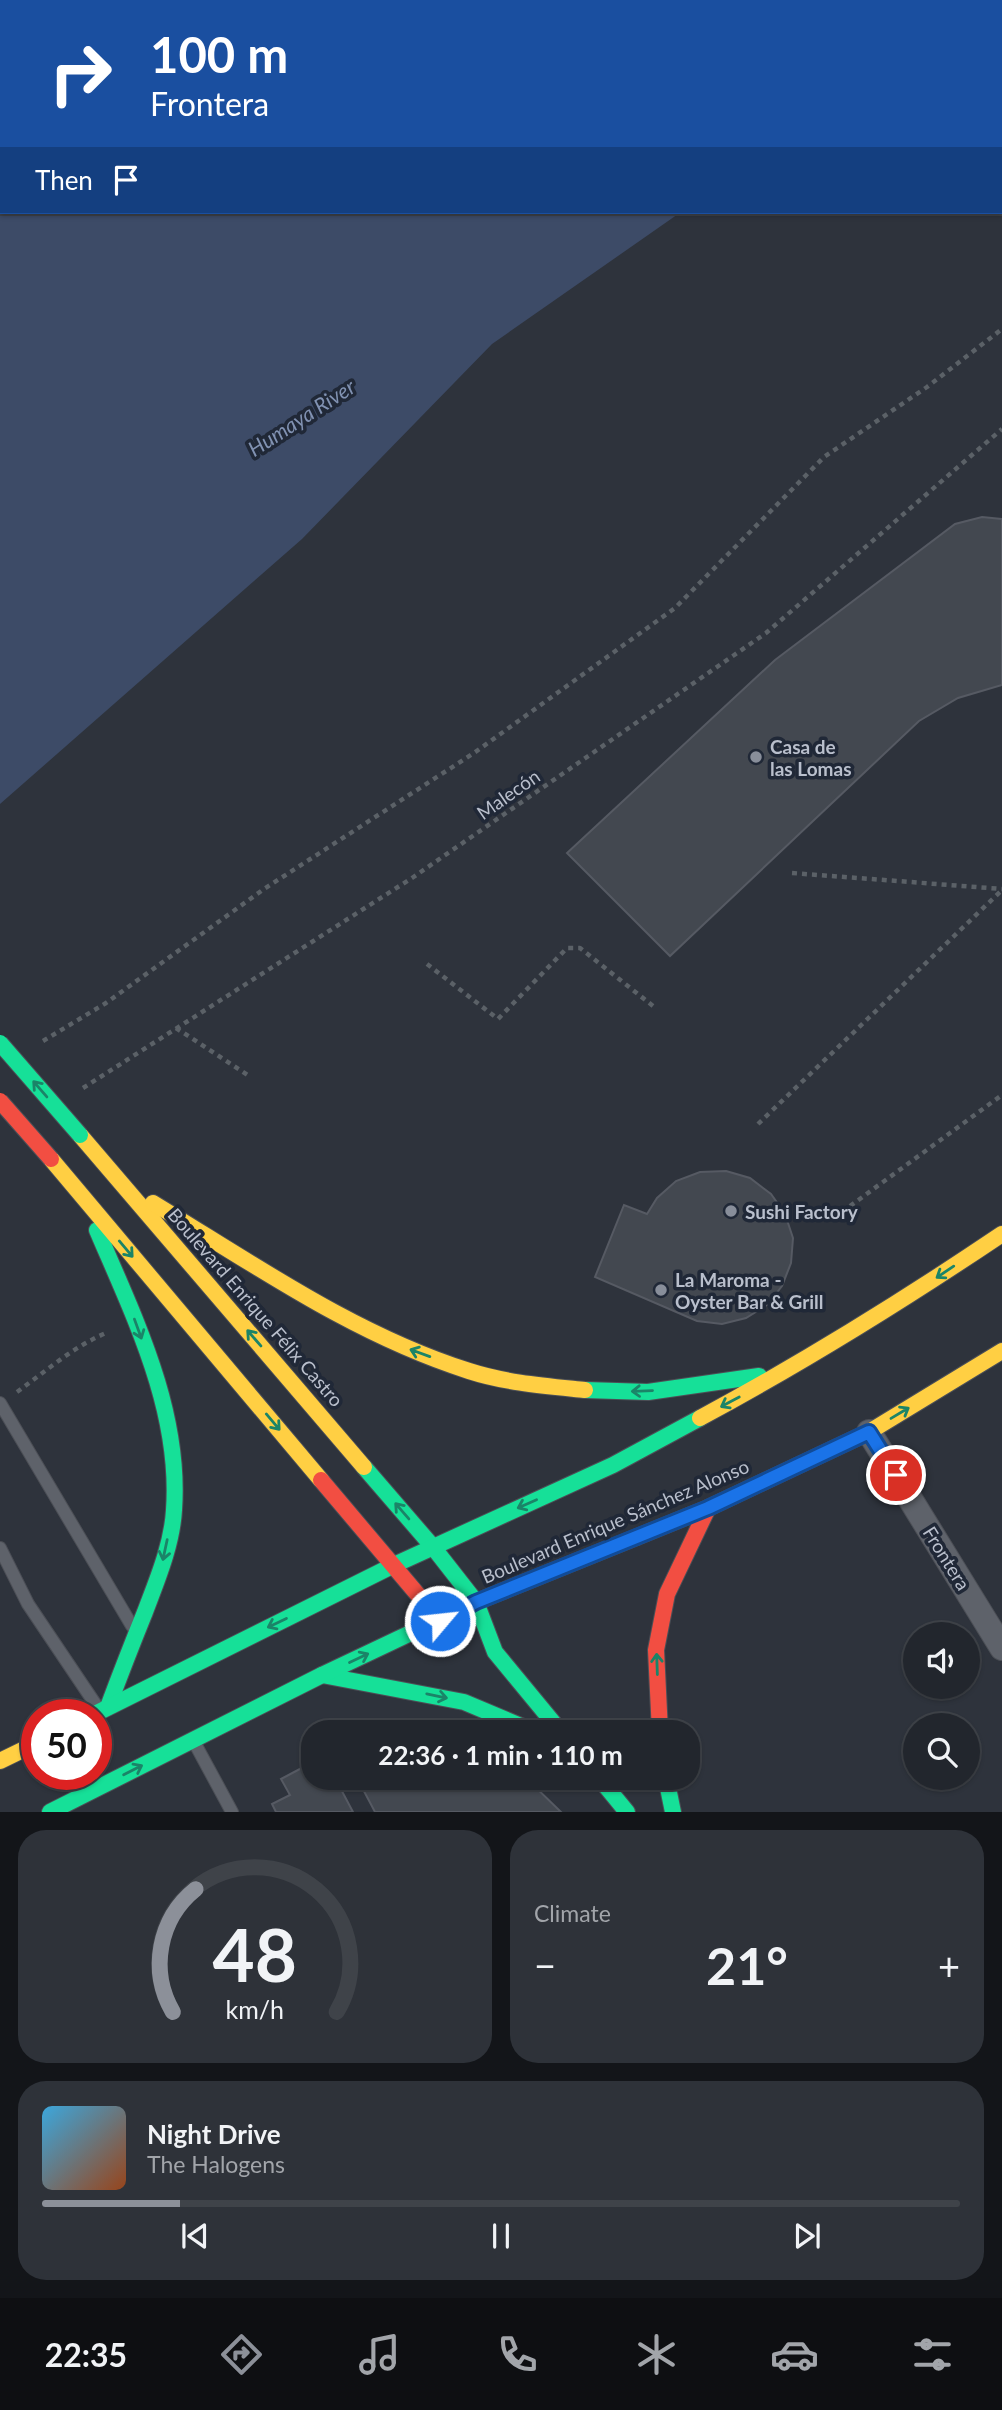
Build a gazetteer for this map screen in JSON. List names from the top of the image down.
{
  "streets": {
    "main road": ["Boulevard Enrique Félix Castro", "Boulevard Enrique Sánchez Alonso"],
    "street": ["Frontera"],
    "path": ["Malecón"]
  },
  "crossings": [
    ["Boulevard Enrique Félix Castro", "Boulevard Enrique Sánchez Alonso"],
    ["Boulevard Enrique Sánchez Alonso", "Frontera"]
  ],
  "water": ["Humaya River"],
  "places": ["Casa de las Lomas", "Sushi Factory", "La Maroma - Oyster Bar & Grill"],
  "page": {
    "turn": ["100 m", "Frontera"],
    "then": "Then",
    "limit": "50",
    "trip": "22:36 · 1 min · 110 m",
    "tile": "Climate",
    "heat": ["−", "21°", "+"],
    "song": ["Night Drive", "The Halogens"],
    "tabs": "22:35",
    "gauge": ["48", "km/h"]
  }
}
